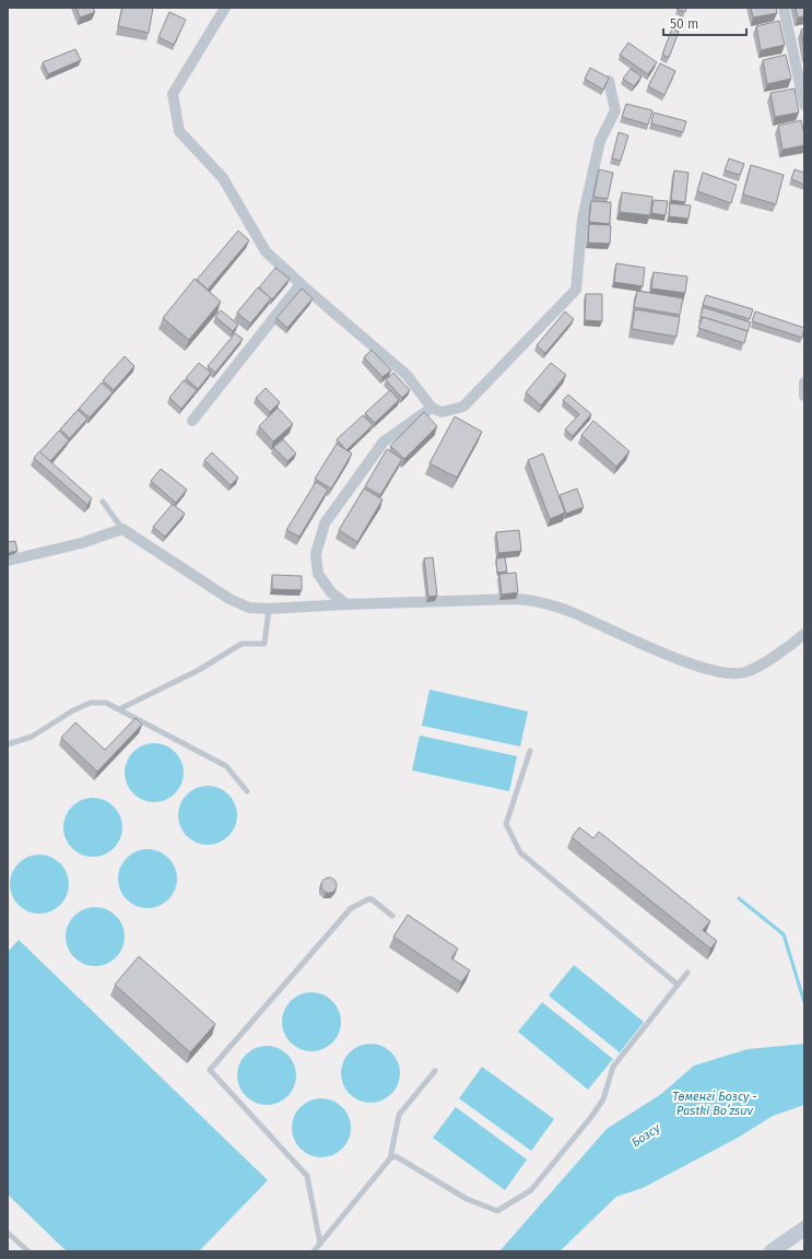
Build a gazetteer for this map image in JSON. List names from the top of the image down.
{
  "water": ["Төменгі Бозсу - Pastki Boʻzsuv", "Бозсу"],
  "scale_bar": "50 m"
}
